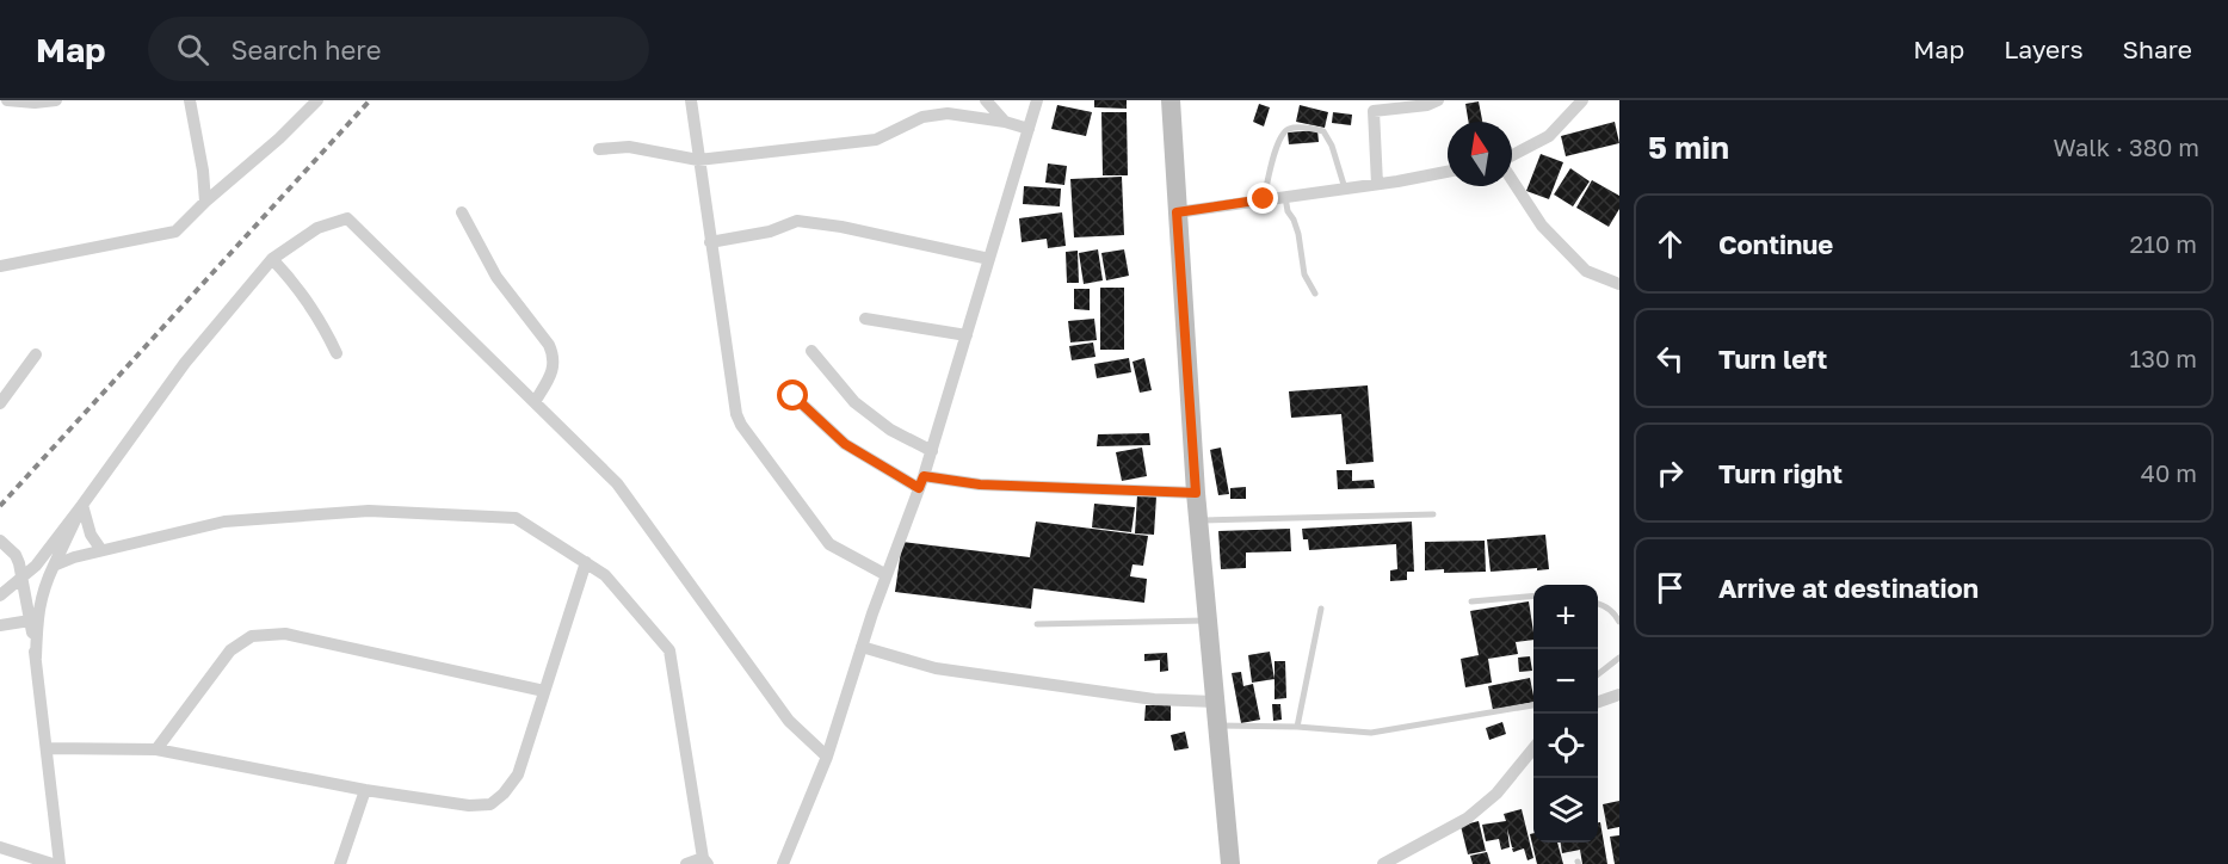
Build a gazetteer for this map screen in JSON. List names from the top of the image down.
{
  "north": "top",
  "page": {
    "header": "Map",
    "search": "Search here",
    "nav": ["Map", "Layers", "Share"],
    "heading": ["5 min", "Walk · 380 m"],
    "list": [
      ["Continue", "210 m"],
      ["Turn left", "130 m"],
      ["Turn right", "40 m"],
      "Arrive at destination"
    ],
    "map_buttons": ["+", "−"]
  }
}
